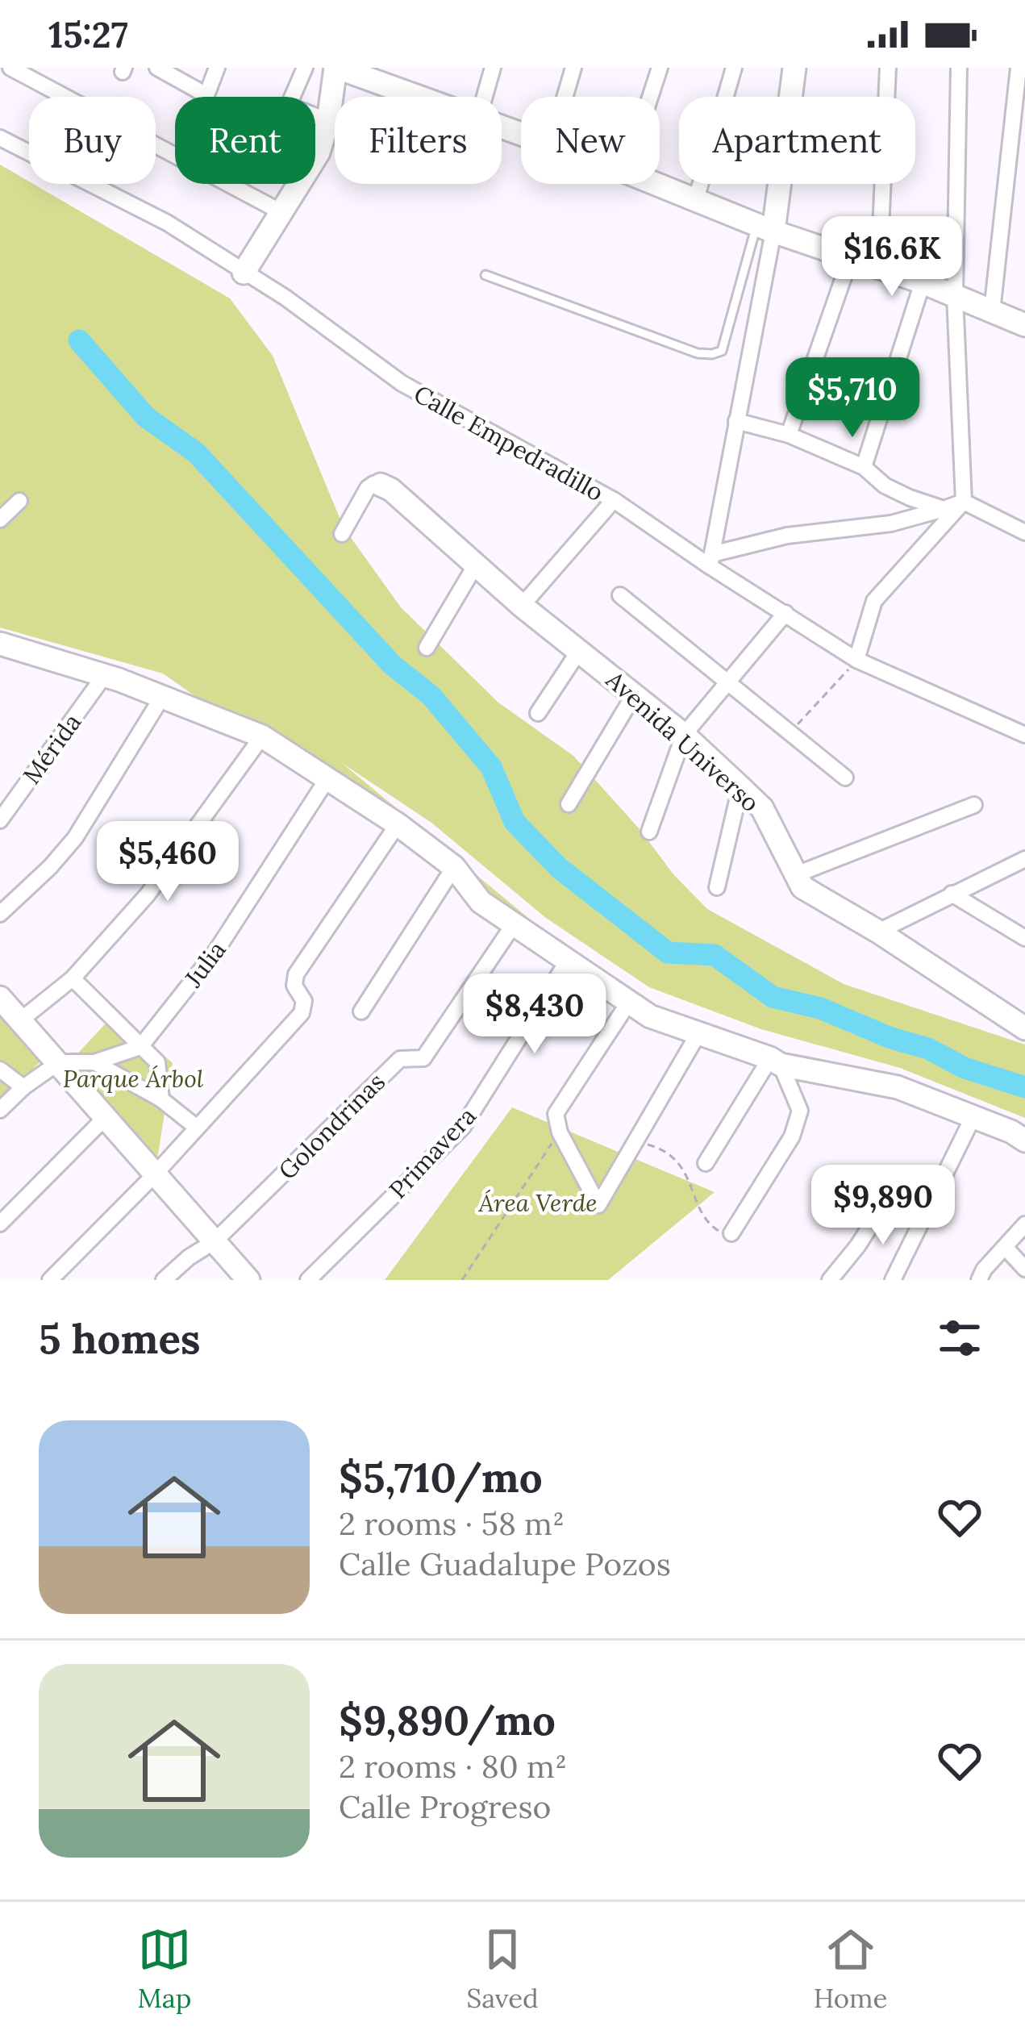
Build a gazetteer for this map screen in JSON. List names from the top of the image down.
{
  "streets": {
    "street": [
      "Calle Empedradillo",
      "Avenida Universo",
      "Mérida",
      "Julia",
      "Golondrinas",
      "Primavera"
    ]
  },
  "parks": ["Parque Árbol", "Área Verde"],
  "page": {
    "status": "15:27",
    "chip": [
      "Buy",
      "Rent",
      "Filters",
      "New",
      "Apartment"
    ],
    "price": [
      "$16.6K",
      "$5,710",
      "$5,460",
      "$8,430",
      "$9,890"
    ],
    "heading": "5 homes",
    "list": [
      {
        "name": "$5,710/mo",
        "note": "2 rooms · 58 m² · Calle Guadalupe Pozos"
      },
      {
        "name": "$9,890/mo",
        "note": "2 rooms · 80 m² · Calle Progreso"
      }
    ],
    "tabs": ["Map", "Saved", "Home"]
  }
}
